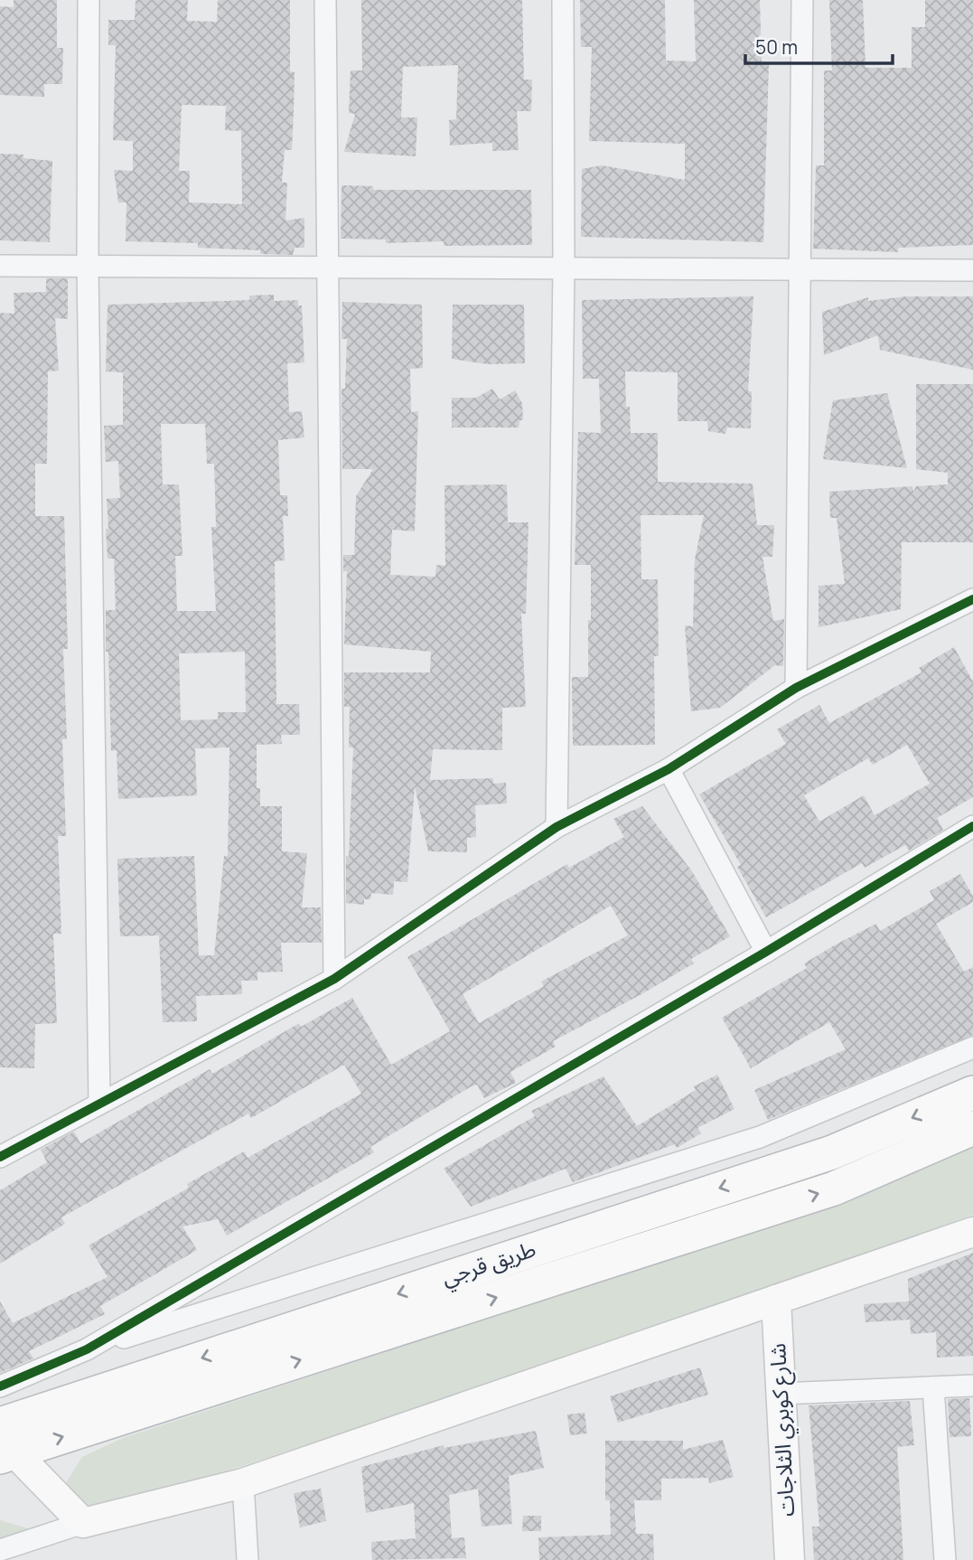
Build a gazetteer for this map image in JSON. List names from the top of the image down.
{
  "streets": {
    "highway": ["طريق قرجي"],
    "main road": ["شارع كوبري الثلاجات"]
  },
  "scale_bar": "50 m"
}
